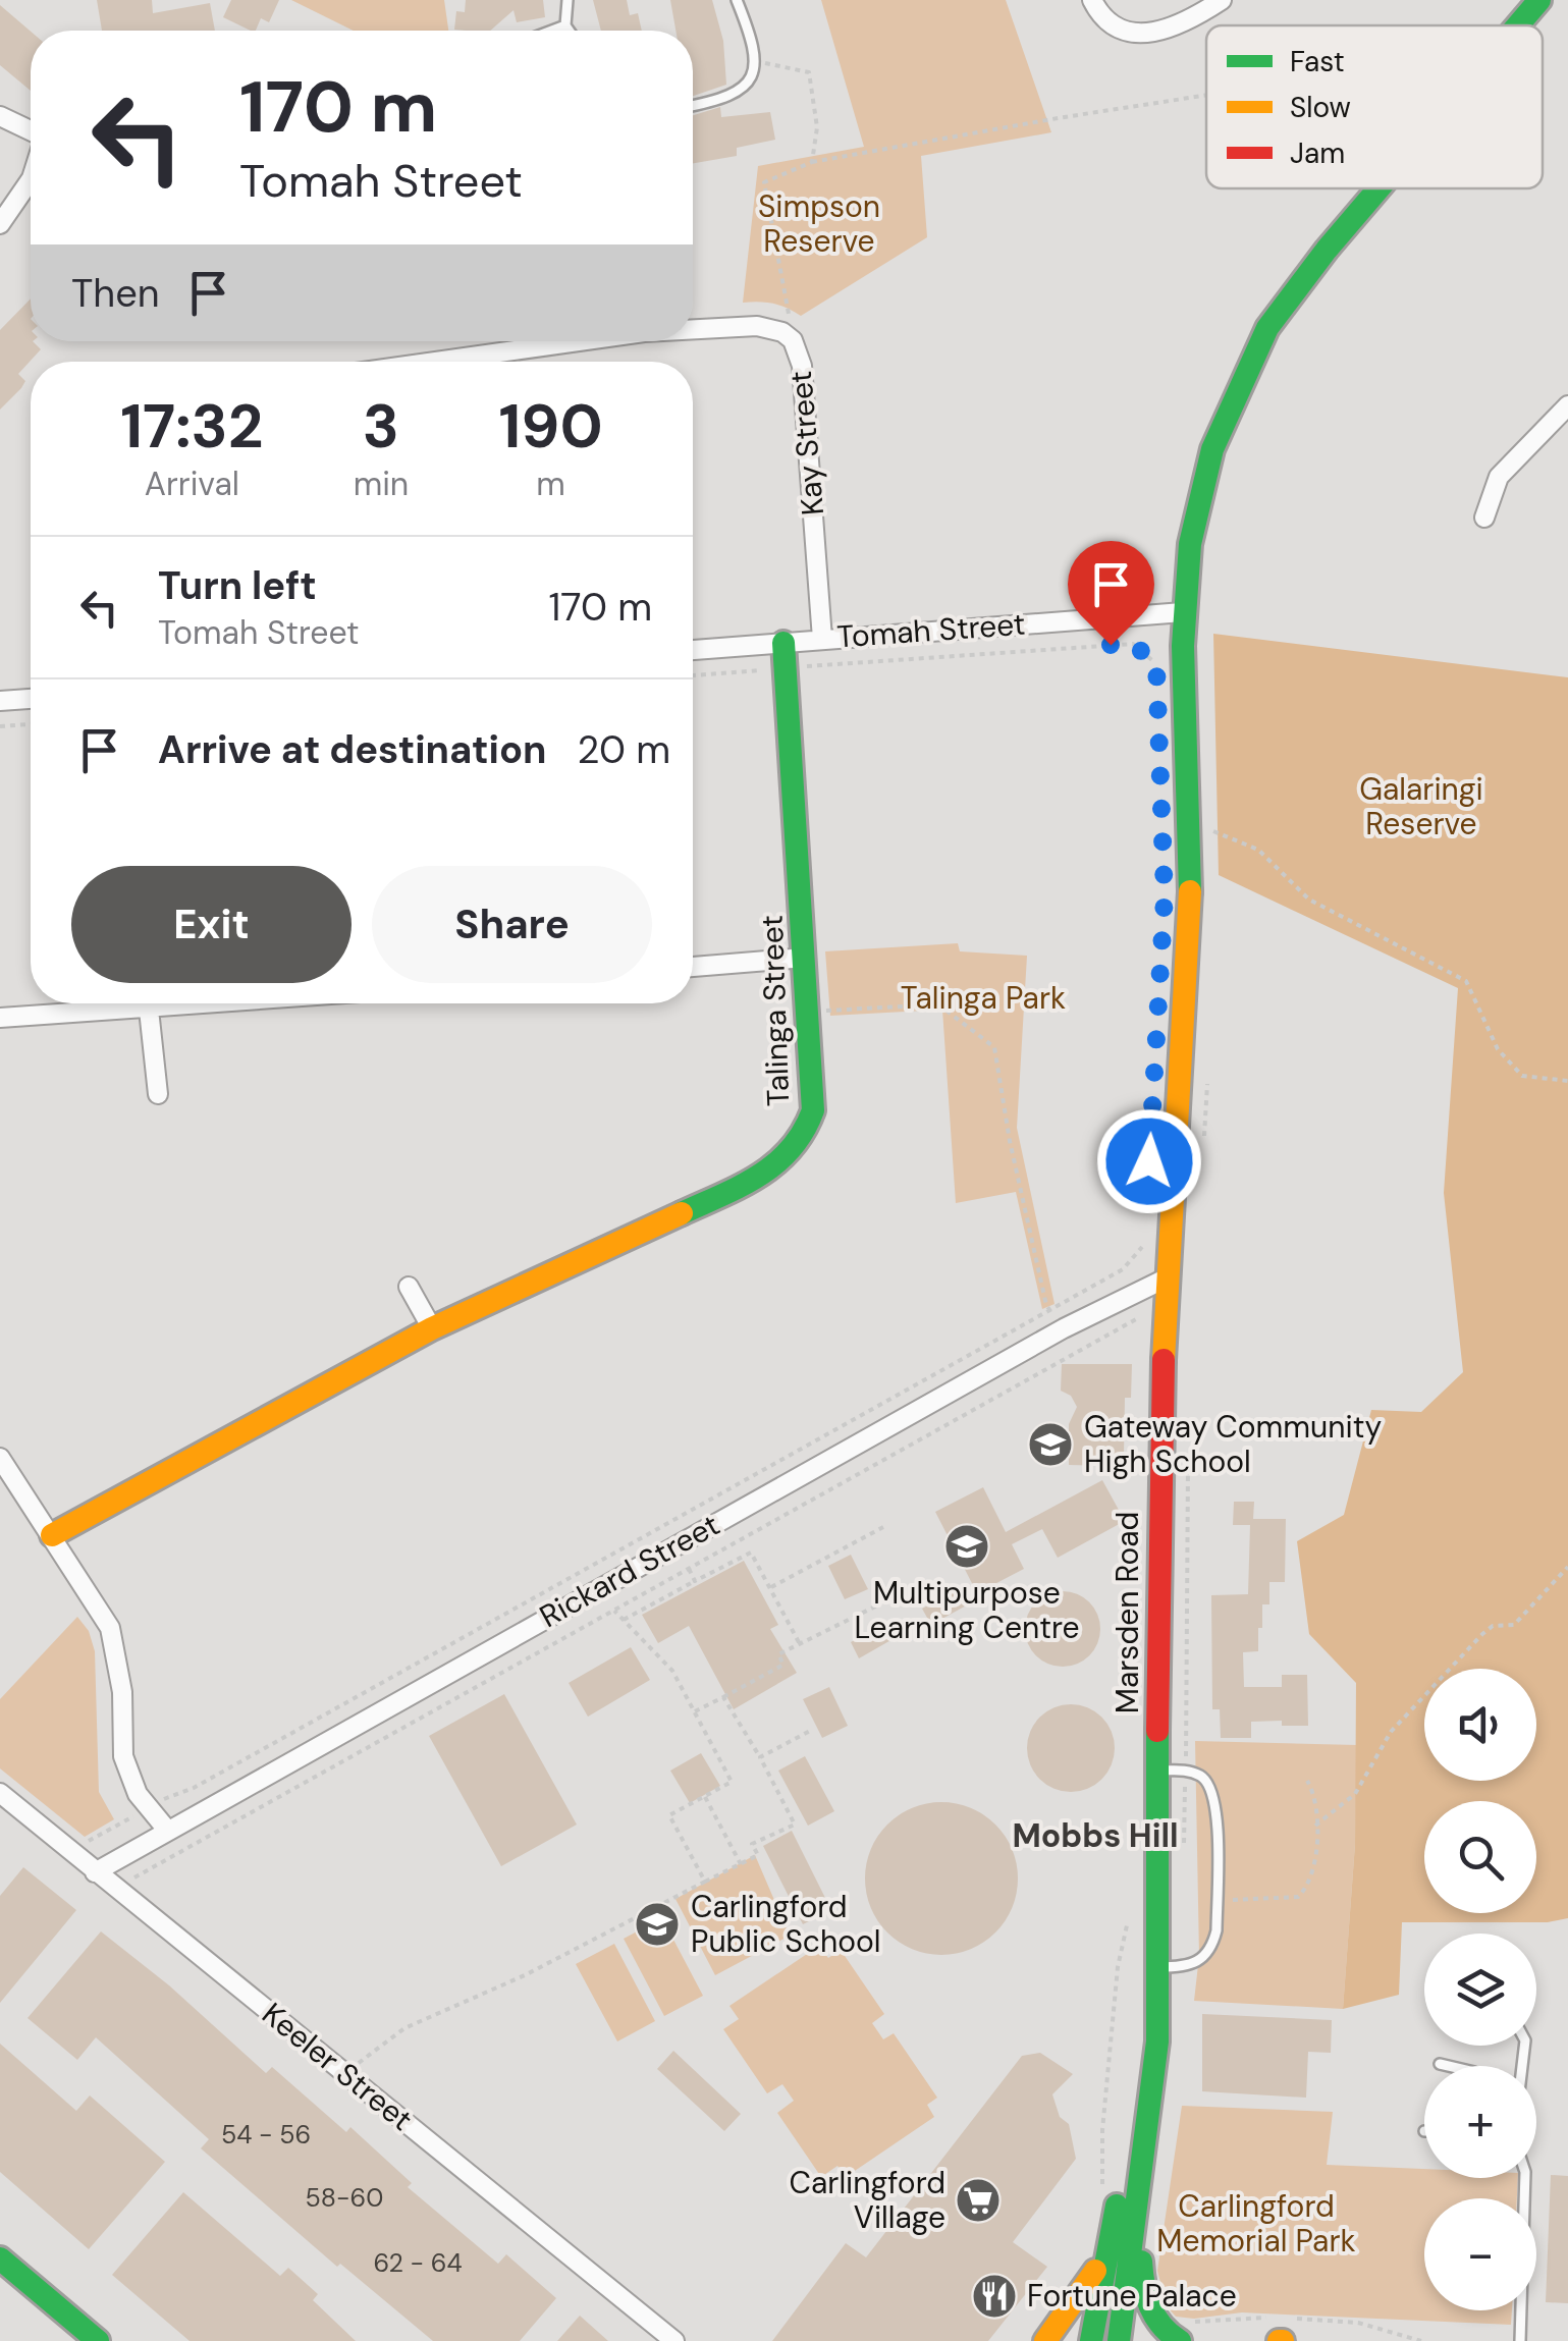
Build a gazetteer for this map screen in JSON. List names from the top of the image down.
{
  "streets": {
    "main road": ["Talinga Street", "Marsden Road"],
    "street": [
      "Kay Street",
      "Tomah Street",
      "Rickard Street",
      "Keeler Street"
    ]
  },
  "crossings": [
    ["Kay Street", "Tomah Street"],
    ["Tomah Street", "Talinga Street"],
    ["Tomah Street", "Marsden Road"],
    ["Rickard Street", "Marsden Road"],
    ["Rickard Street", "Keeler Street"]
  ],
  "districts": ["Mobbs Hill"],
  "parks": [
    "Simpson Reserve",
    "Galaringi Reserve",
    "Talinga Park",
    "Carlingford Memorial Park"
  ],
  "places": {
    "school or university": ["Gateway Community High School", "Multipurpose Learning Centre", "Carlingford Public School"],
    "supermarket": ["Carlingford Village"],
    "restaurant": ["Fortune Palace"]
  },
  "house_numbers": ["54 - 56", "58-60", "62 - 64"],
  "legend": ["Fast", "Slow", "Jam"],
  "page": {
    "turn": ["170 m", "Tomah Street"],
    "then": "Then",
    "eta": [
      "17:32",
      "Arrival",
      "3",
      "min",
      "190",
      "m"
    ],
    "list": [
      {
        "name": "Turn left",
        "note": "Tomah Street",
        "value": "170 m"
      },
      {
        "name": "Arrive at destination",
        "value": "20 m"
      }
    ],
    "buttons": ["Exit", "Share"],
    "map_buttons": ["+", "−"]
  }
}
